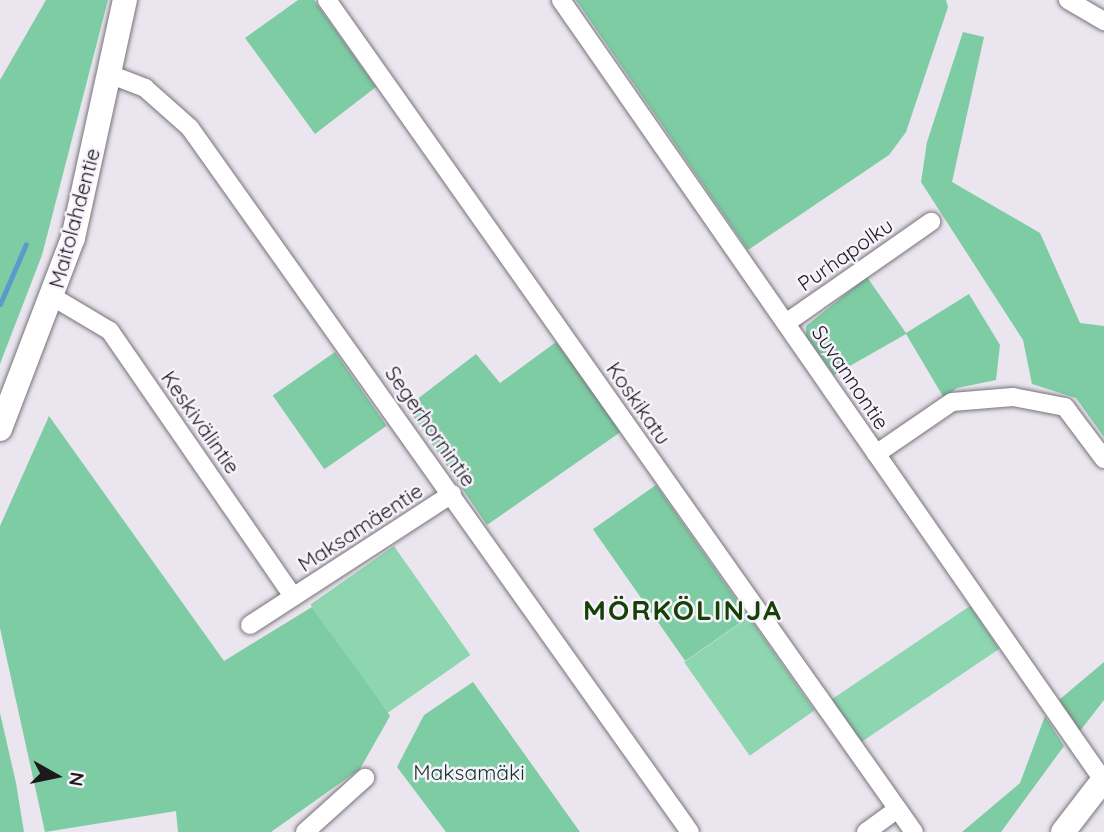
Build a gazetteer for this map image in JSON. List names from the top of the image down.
{
  "streets": {
    "street": [
      "Maitolahdentie",
      "Purhapolku",
      "Suvannontie",
      "Koskikatu",
      "Keskivälintie",
      "Segerhornintie",
      "Maksamäentie"
    ]
  },
  "crossings": [
    ["Maitolahdentie", "Keskivälintie"],
    ["Maitolahdentie", "Segerhornintie"],
    ["Purhapolku", "Suvannontie"],
    ["Keskivälintie", "Maksamäentie"],
    ["Segerhornintie", "Maksamäentie"]
  ],
  "districts": ["MÖRKÖLINJA"],
  "parks": ["Maksamäki"],
  "north": "right"
}
